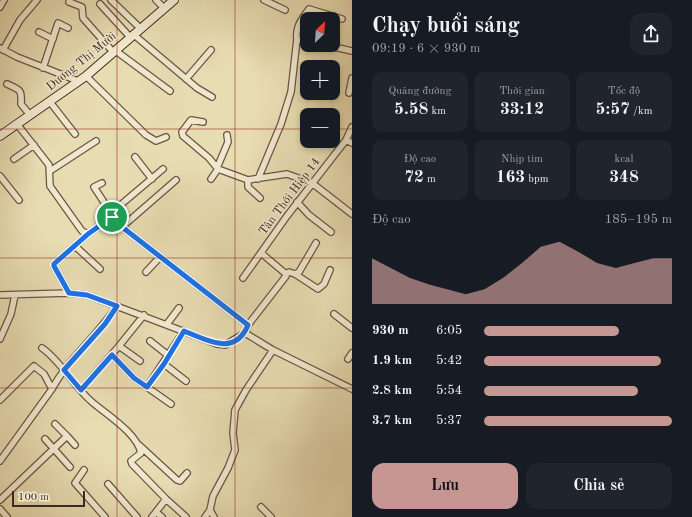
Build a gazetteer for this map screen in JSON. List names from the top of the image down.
{
  "streets": {
    "street": ["Dương Thị Mười", "Tân Thới Hiệp 14"]
  },
  "scale_bar": "100 m",
  "north": "top right",
  "page": {
    "heading": ["Chạy buổi sáng", "09:19 · 6 × 930 m"],
    "map_buttons": ["+", "−"],
    "stats": [
      ["Quãng đường", "5.58 km"],
      ["Thời gian", "33:12"],
      ["Tốc độ", "5:57 /km"],
      ["Độ cao", "72 m"],
      ["Nhịp tim", "163 bpm"],
      ["kcal", "348"]
    ],
    "chart": ["Độ cao", "185–195 m"],
    "list": [
      {
        "name": "930 m",
        "note": "6:05"
      },
      {
        "name": "1.9 km",
        "note": "5:42"
      },
      {
        "name": "2.8 km",
        "note": "5:54"
      },
      {
        "name": "3.7 km",
        "note": "5:37"
      }
    ],
    "buttons": ["Lưu", "Chia sẻ"],
    "scale": "100 m"
  }
}
